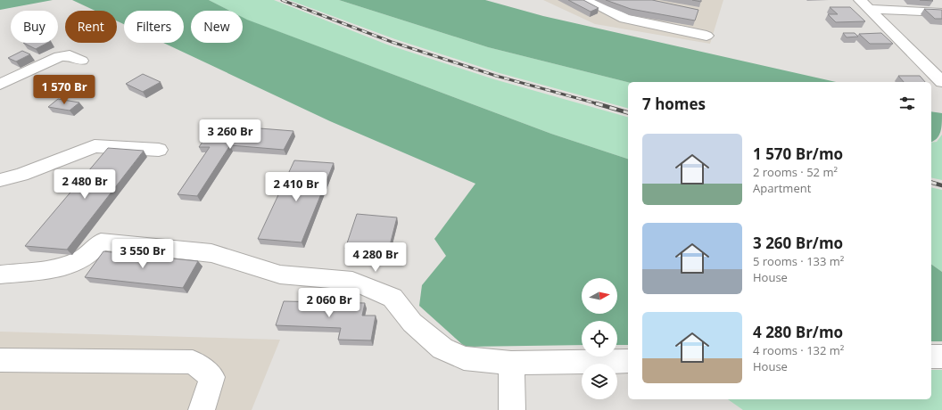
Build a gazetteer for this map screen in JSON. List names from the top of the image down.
{
  "north": "right",
  "page": {
    "chip": [
      "Buy",
      "Rent",
      "Filters",
      "New"
    ],
    "price": [
      "1 570 Br",
      "3 260 Br",
      "2 480 Br",
      "2 410 Br",
      "3 550 Br",
      "4 280 Br",
      "2 060 Br"
    ],
    "heading": "7 homes",
    "list": [
      {
        "name": "1 570 Br/mo",
        "note": "2 rooms · 52 m² · Apartment"
      },
      {
        "name": "3 260 Br/mo",
        "note": "5 rooms · 133 m² · House"
      },
      {
        "name": "4 280 Br/mo",
        "note": "4 rooms · 132 m² · House"
      }
    ]
  }
}
